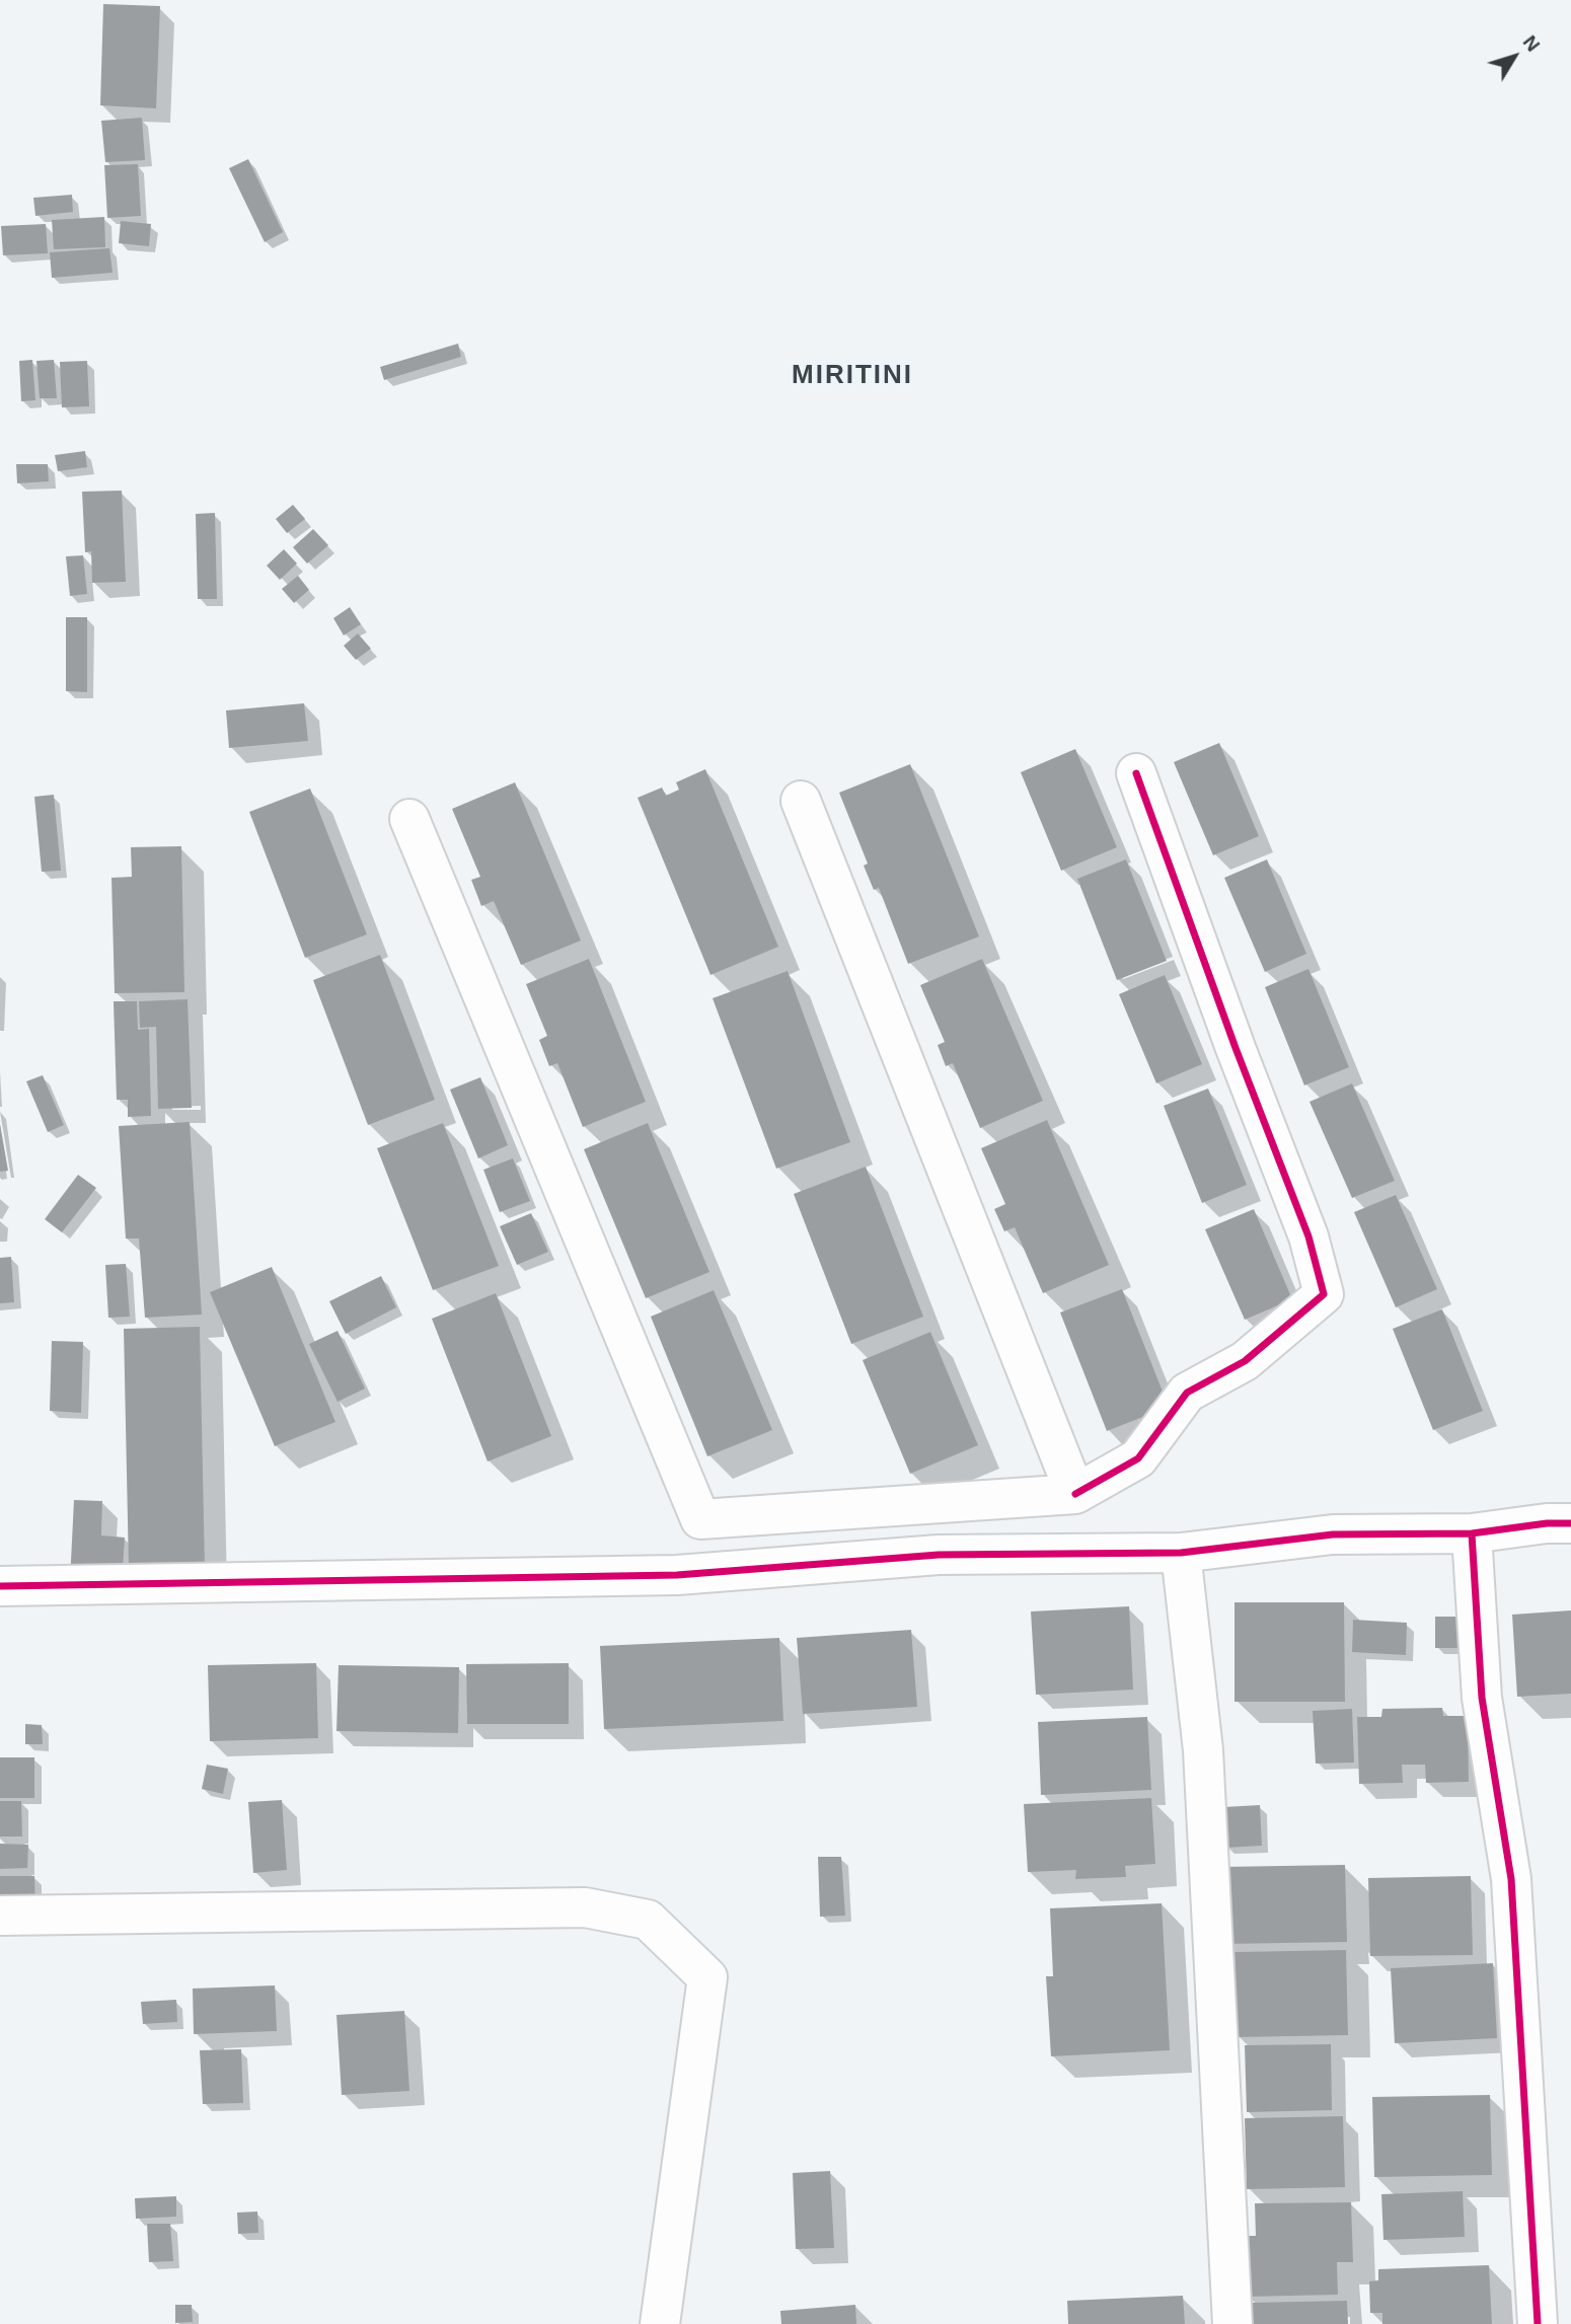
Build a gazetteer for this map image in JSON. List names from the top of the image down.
{
  "districts": ["MIRITINI"],
  "north": "top right"
}
